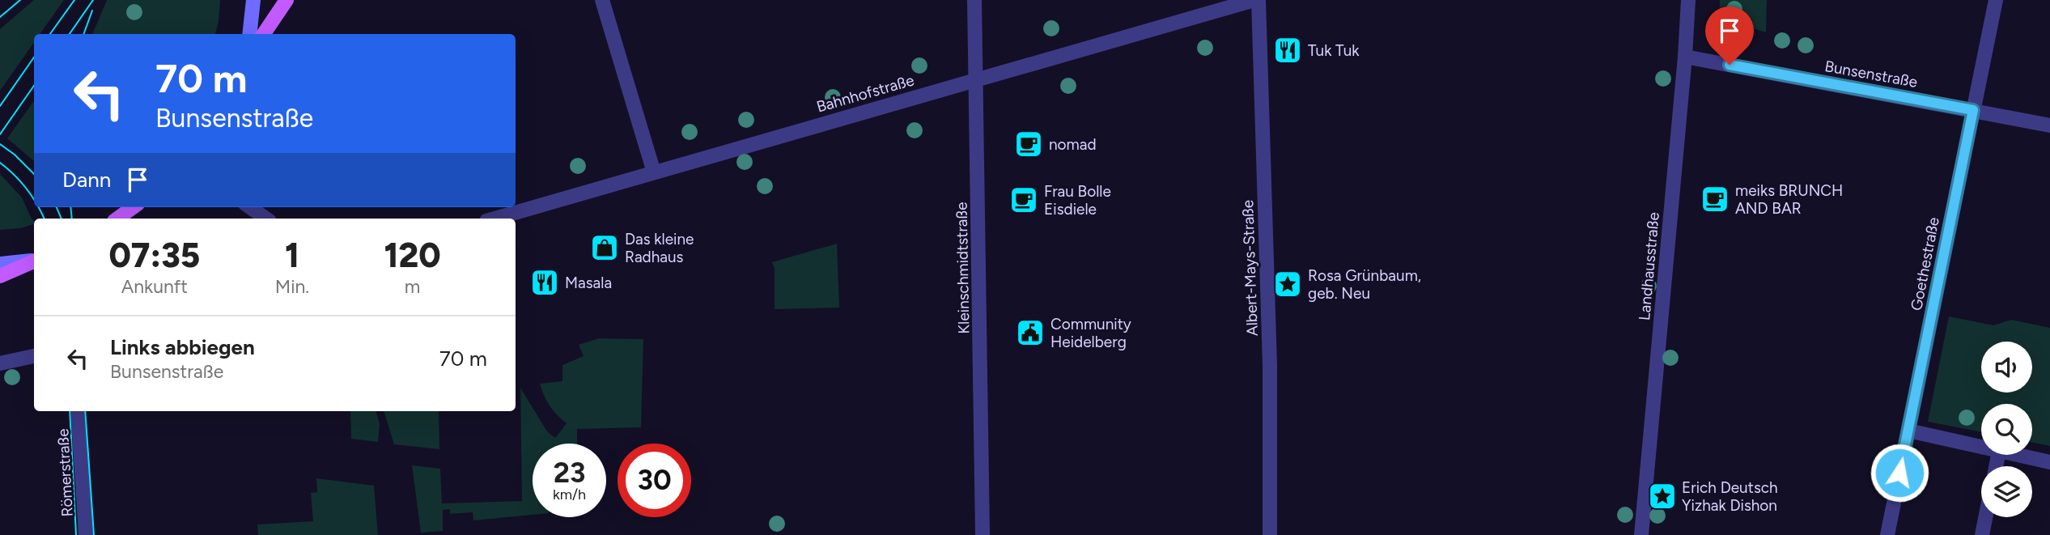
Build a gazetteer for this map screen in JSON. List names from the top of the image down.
{
  "streets": {
    "street": [
      "Bunsenstraße",
      "Bahnhofstraße",
      "Goethestraße",
      "Landhausstraße",
      "Kleinschmidtstraße",
      "Albert-Mays-Straße",
      "Römerstraße"
    ]
  },
  "crossings": [
    ["Bunsenstraße", "Goethestraße"],
    ["Bunsenstraße", "Landhausstraße"],
    ["Bahnhofstraße", "Kleinschmidtstraße"],
    ["Bahnhofstraße", "Albert-Mays-Straße"]
  ],
  "places": {
    "restaurant": ["Tuk Tuk", "Masala"],
    "cafe": ["nomad", "meiks BRUNCH AND BAR", "Frau Bolle Eisdiele"],
    "shop": ["Das kleine Radhaus"],
    "place": ["Rosa Grünbaum, geb. Neu", "Erich Deutsch Yizhak Dishon"],
    "public building": ["Community Heidelberg"]
  },
  "page": {
    "turn": ["70 m", "Bunsenstraße"],
    "then": "Dann",
    "eta": [
      "07:35",
      "Ankunft",
      "1",
      "Min.",
      "120",
      "m"
    ],
    "list": [
      {
        "name": "Links abbiegen",
        "note": "Bunsenstraße",
        "value": "70 m"
      }
    ],
    "speed": "23 km/h",
    "limit": "30"
  }
}
